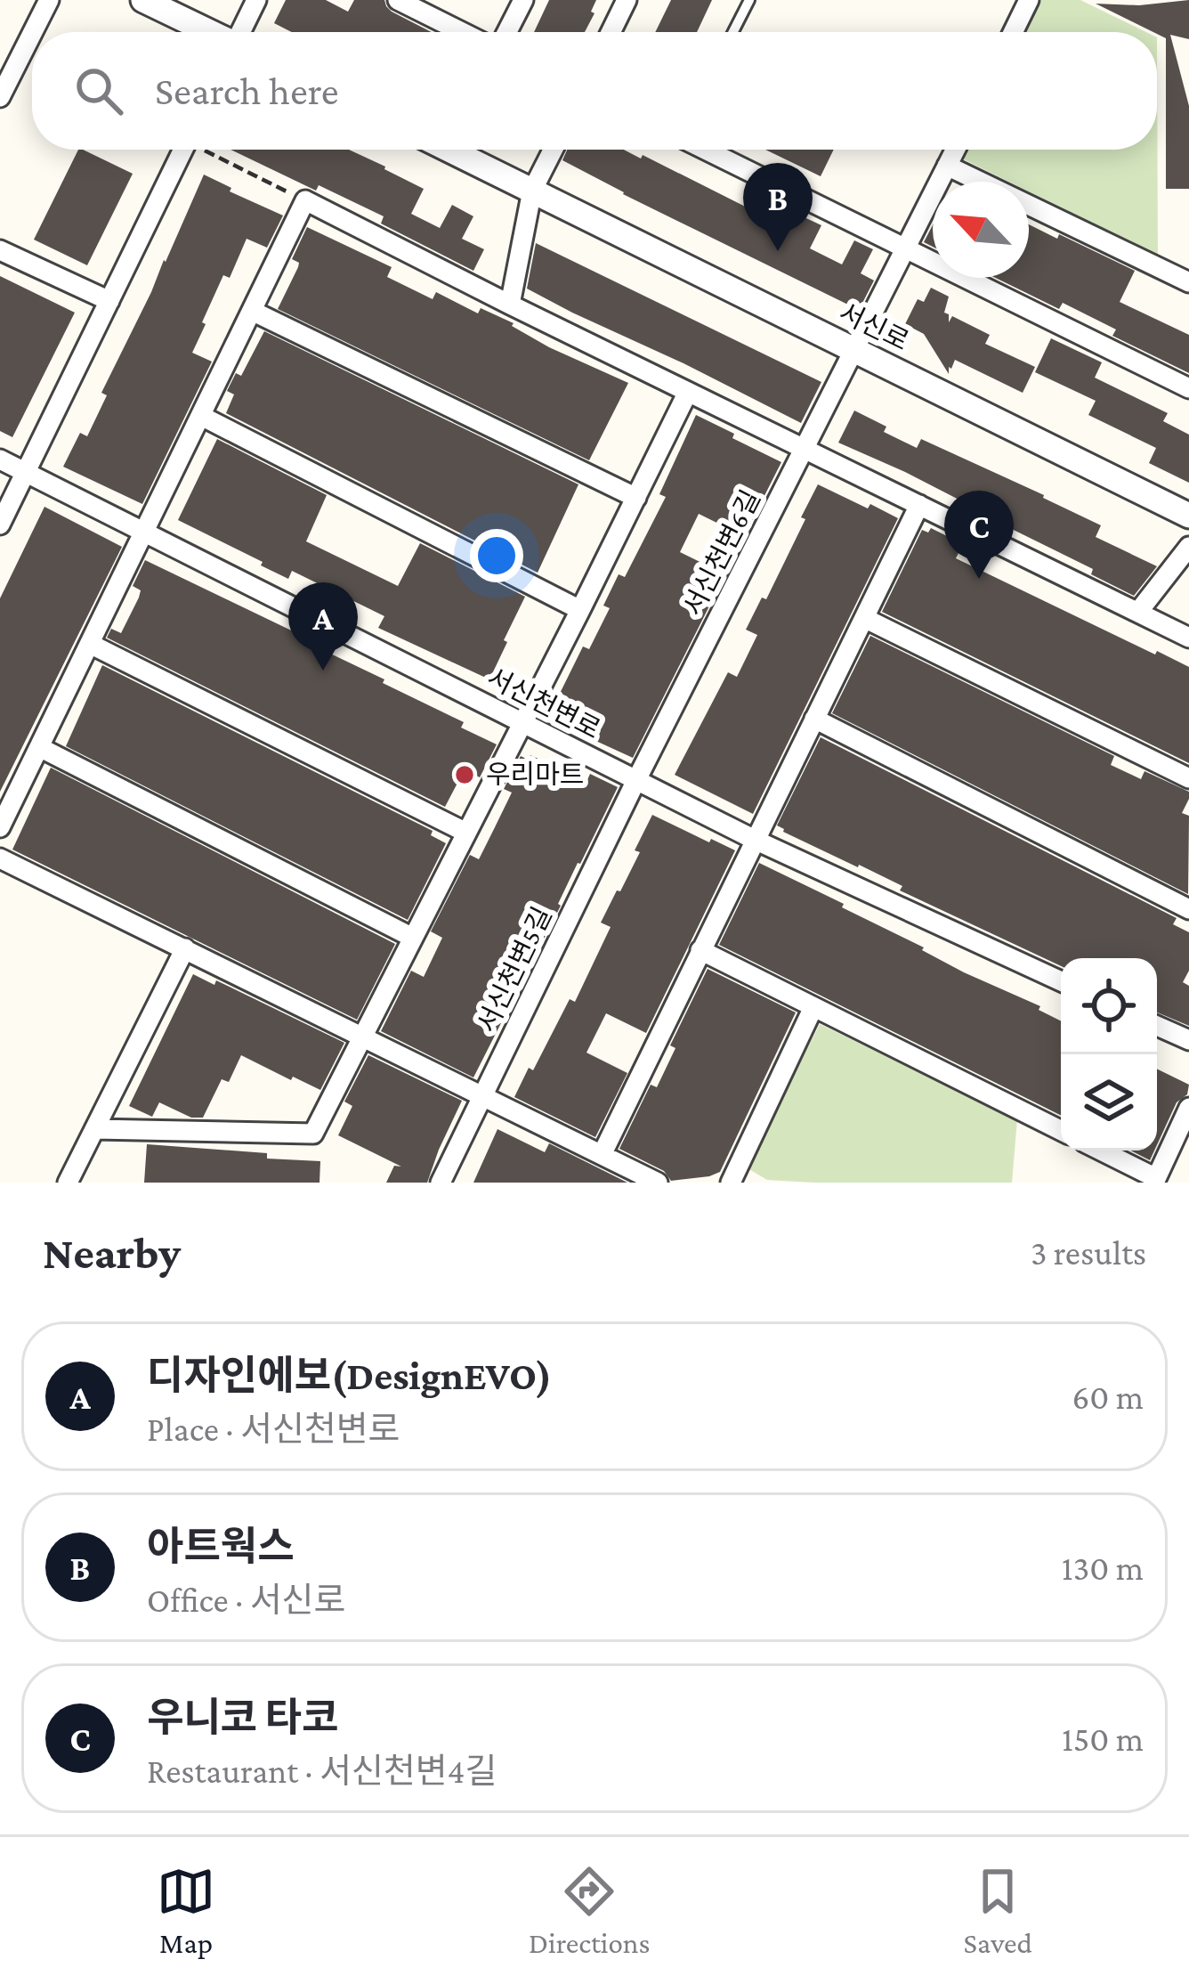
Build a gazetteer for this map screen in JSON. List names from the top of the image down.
{
  "streets": {
    "street": [
      "서신로",
      "서신천변6길",
      "서신천변로",
      "서신천변5길"
    ]
  },
  "crossings": [
    ["서신로", "서신천변6길"],
    ["서신천변6길", "서신천변로"],
    ["서신천변6길", "서신천변5길"],
    ["서신천변로", "서신천변5길"]
  ],
  "places": ["우리마트"],
  "north": "top left",
  "page": {
    "search": "Search here",
    "pins": ["B", "C", "A"],
    "heading": ["Nearby", "3 results"],
    "list": [
      {
        "mark": "A",
        "name": "디자인에보(DesignEVO)",
        "note": "Place · 서신천변로",
        "value": "60 m"
      },
      {
        "mark": "B",
        "name": "아트웍스",
        "note": "Office · 서신로",
        "value": "130 m"
      },
      {
        "mark": "C",
        "name": "우니코 타코",
        "note": "Restaurant · 서신천변4길",
        "value": "150 m"
      }
    ],
    "nav": ["Map", "Directions", "Saved"]
  }
}
